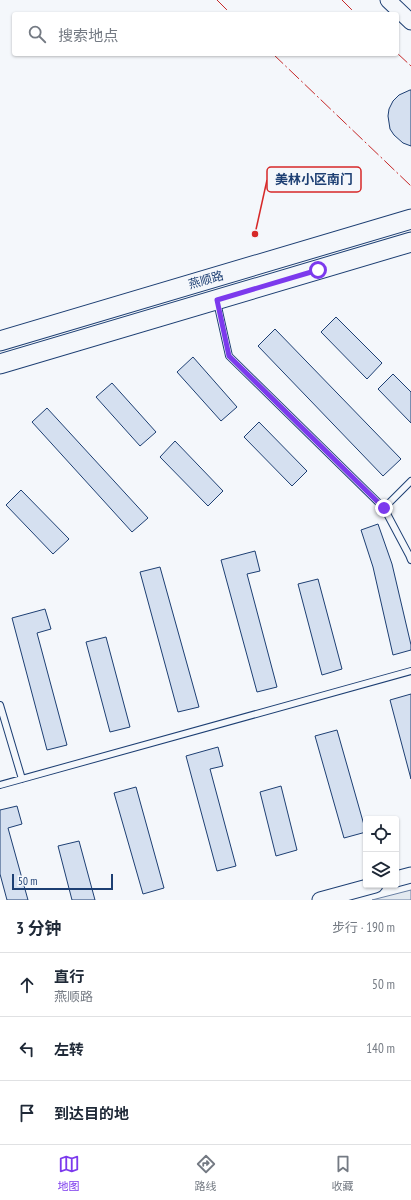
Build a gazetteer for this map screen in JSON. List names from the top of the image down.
{
  "streets": {
    "main road": ["燕顺路"]
  },
  "places": ["美林小区南门"],
  "scale_bar": "50 m",
  "page": {
    "search": "搜索地点",
    "scale": "50 m",
    "heading": ["3 分钟", "步行 · 190 m"],
    "list": [
      ["直行", "燕顺路", "50 m"],
      ["左转", "140 m"],
      "到达目的地"
    ],
    "nav": ["地图", "路线", "收藏"]
  }
}
